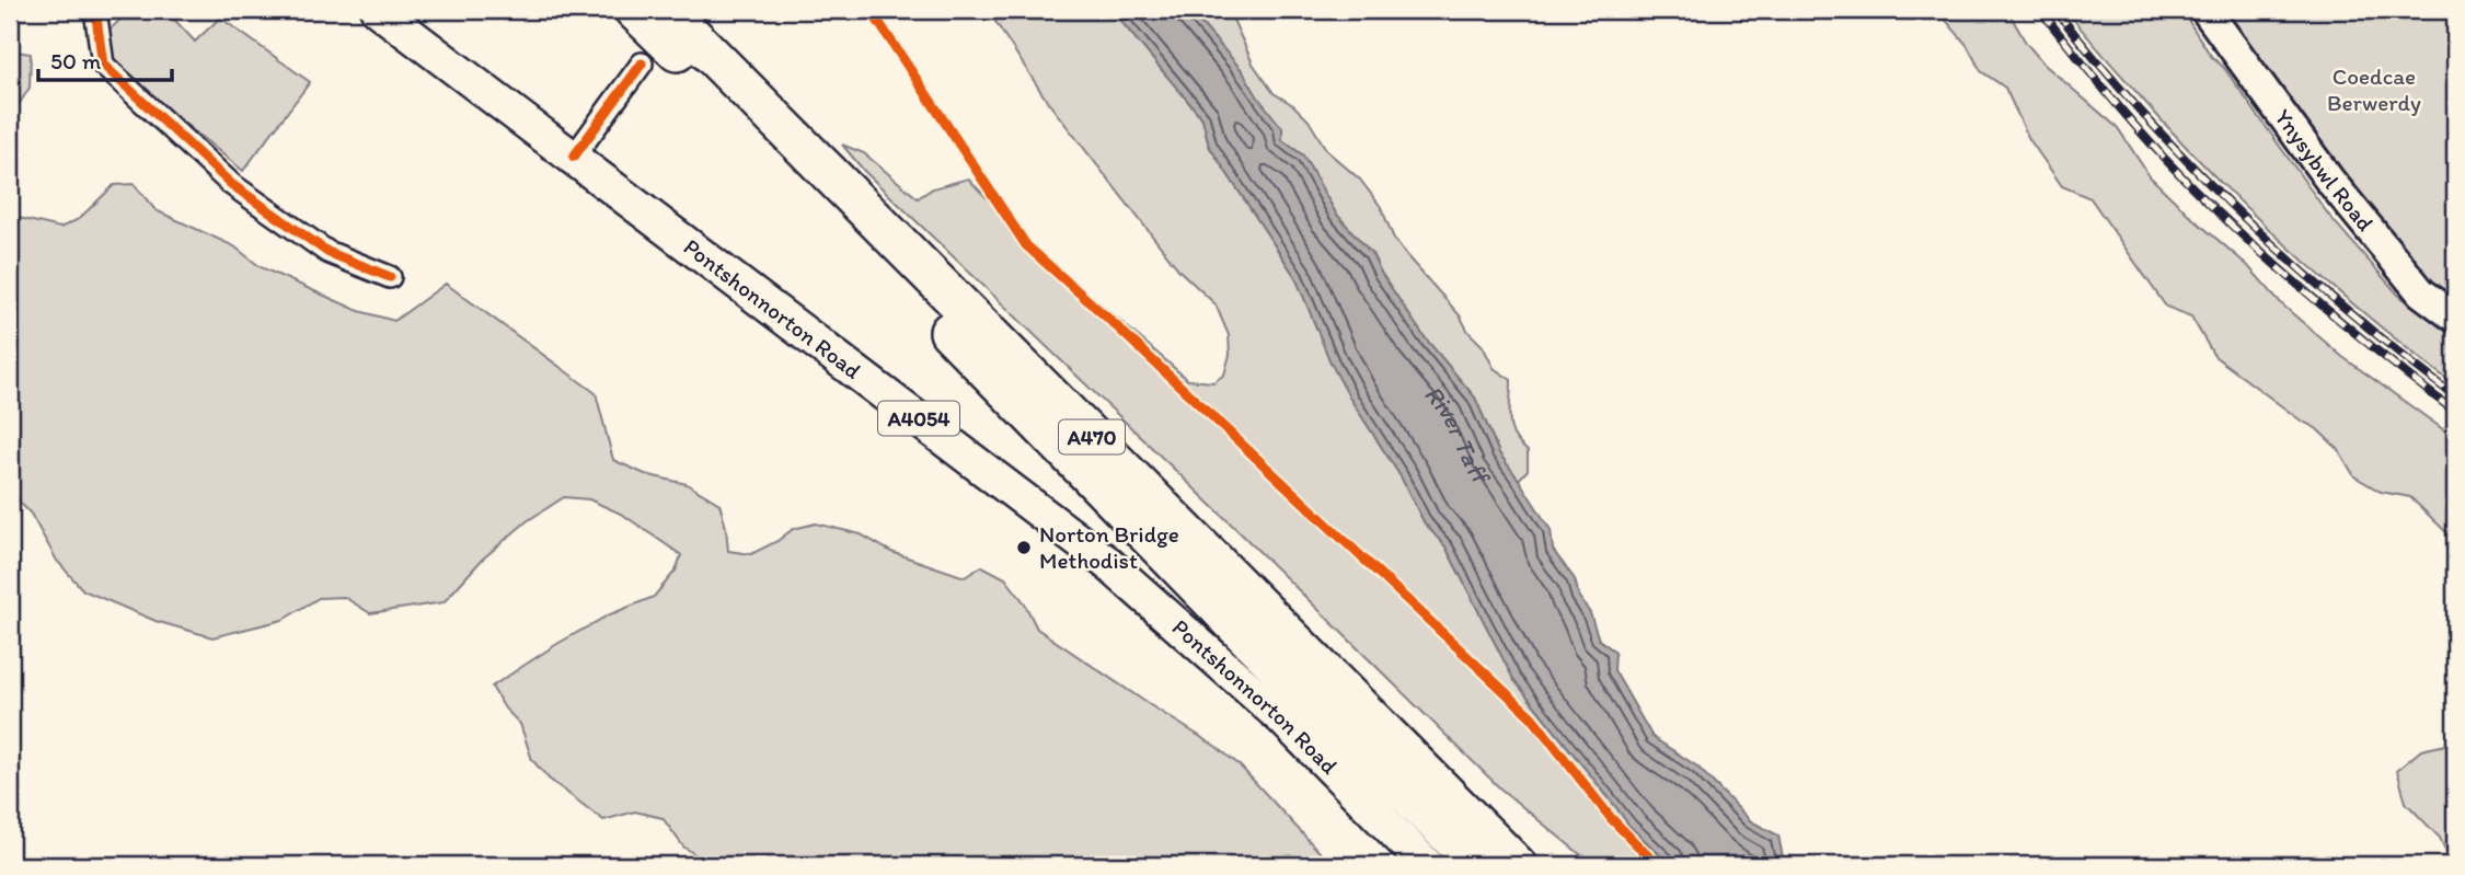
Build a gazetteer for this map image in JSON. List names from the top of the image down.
{
  "streets": {
    "highway": ["A470"],
    "main road": ["Ynysybwl Road", "Pontshonnorton Road", "A4054"]
  },
  "water": ["River Taff"],
  "parks": ["Coedcae Berwerdy"],
  "places": ["Norton Bridge Methodist"],
  "scale_bar": "50 m"
}
